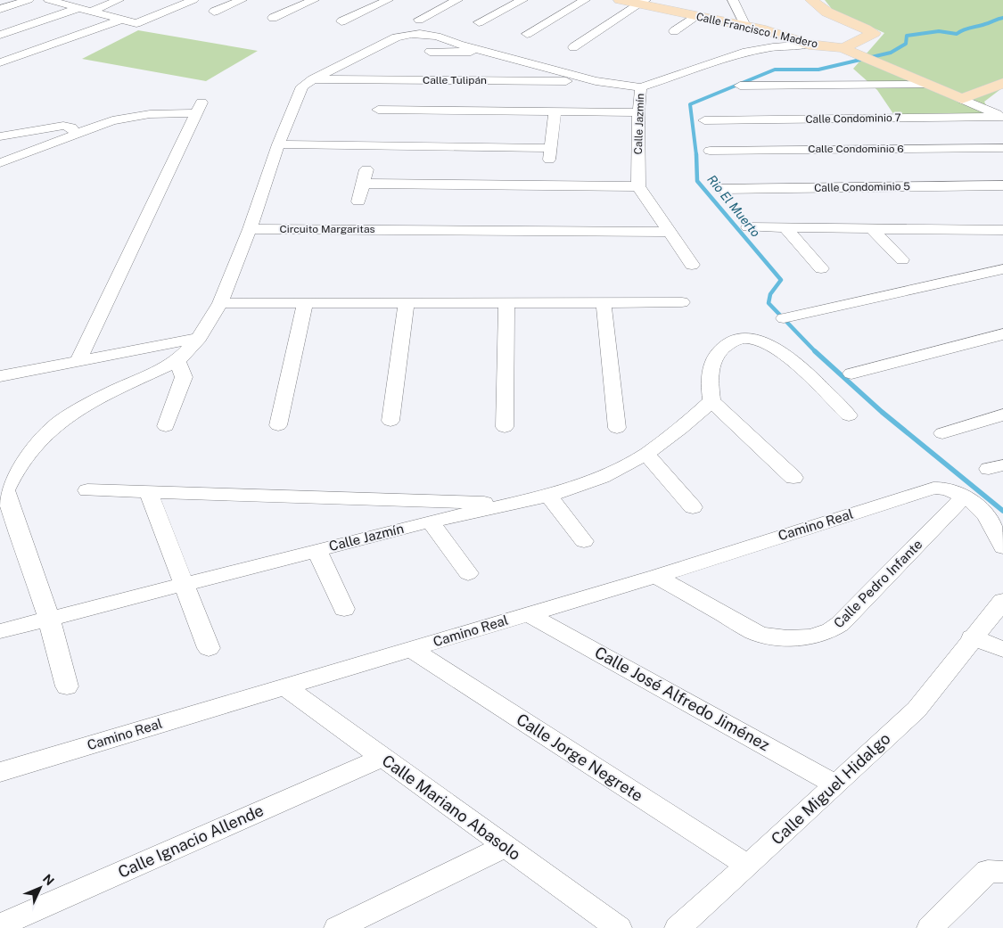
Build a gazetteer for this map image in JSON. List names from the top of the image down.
{
  "streets": {
    "main road": ["Calle Francisco I. Madero"],
    "street": [
      "Calle Tulipán",
      "Calle Condominio 7",
      "Calle Jazmín",
      "Calle Condominio 6",
      "Calle Condominio 5",
      "Circuito Margaritas",
      "Camino Real",
      "Calle Pedro Infante",
      "Calle José Alfredo Jiménez",
      "Calle Jorge Negrete",
      "Calle Miguel Hidalgo",
      "Calle Mariano Abasolo",
      "Calle Ignacio Allende"
    ]
  },
  "crossings": [
    ["Calle Francisco I. Madero", "Calle Jazmín"],
    ["Camino Real", "Calle Pedro Infante"],
    ["Camino Real", "Calle José Alfredo Jiménez"],
    ["Camino Real", "Calle Jorge Negrete"],
    ["Camino Real", "Calle Mariano Abasolo"],
    ["Calle José Alfredo Jiménez", "Calle Miguel Hidalgo"],
    ["Calle Jorge Negrete", "Calle Miguel Hidalgo"],
    ["Calle Mariano Abasolo", "Calle Ignacio Allende"]
  ],
  "water": ["Rio El Muerto"],
  "north": "top right"
}
